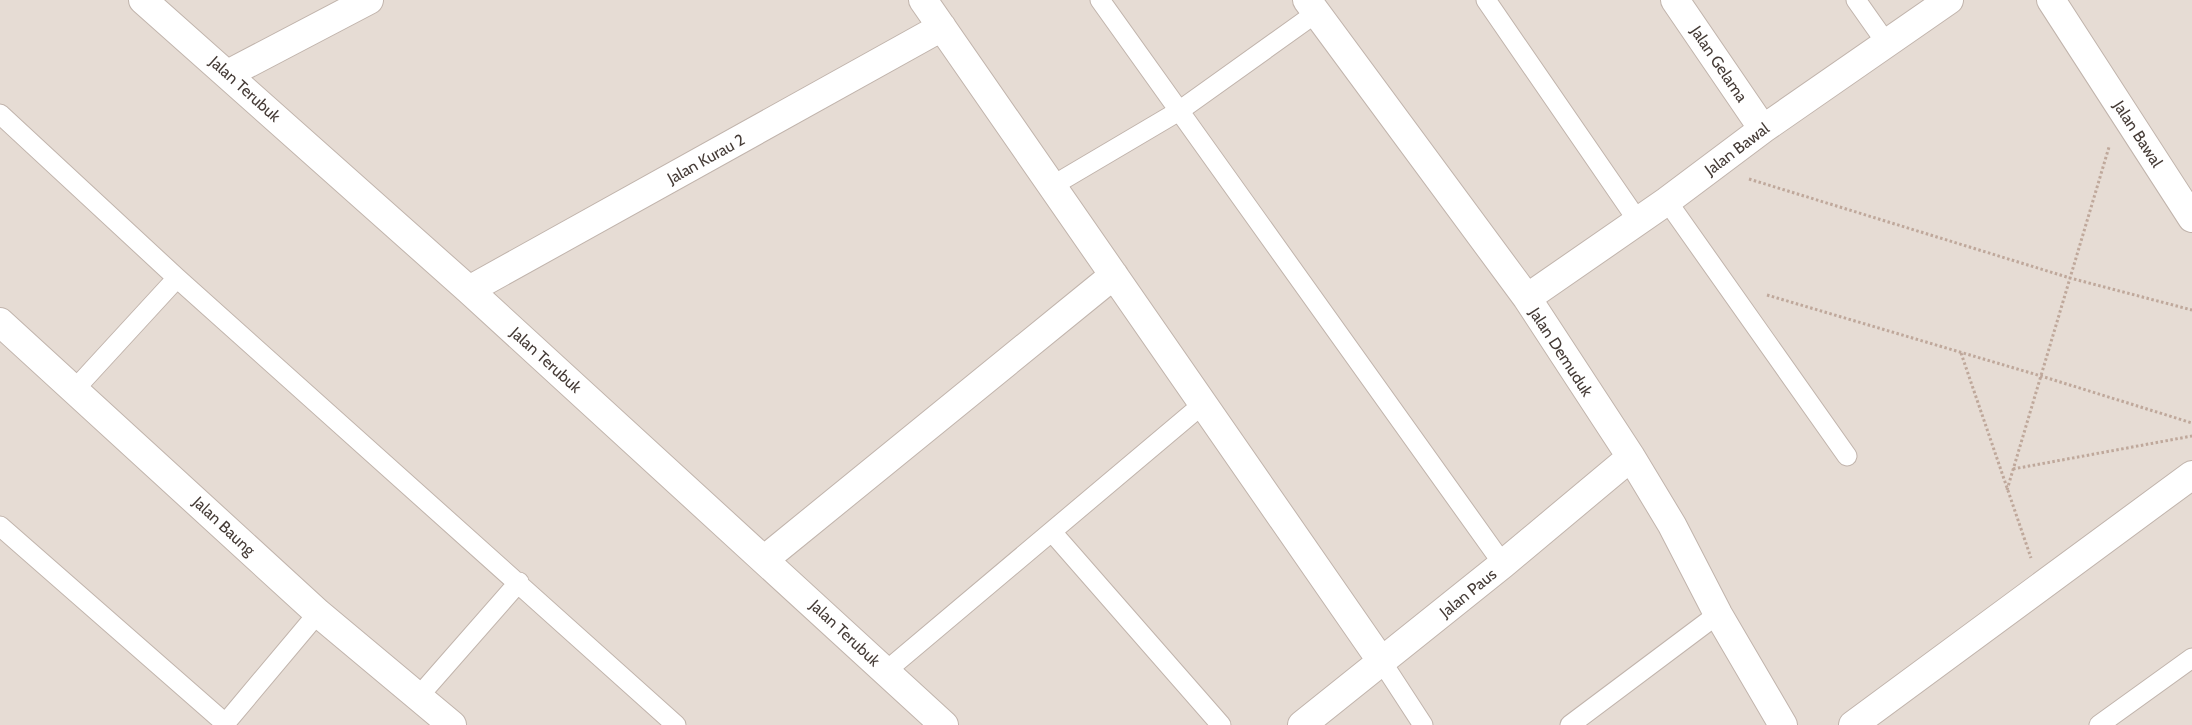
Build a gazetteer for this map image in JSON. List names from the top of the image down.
{
  "streets": {
    "street": [
      "Jalan Gelama",
      "Jalan Terubuk",
      "Jalan Bawal",
      "Jalan Kurau 2",
      "Jalan Demuduk",
      "Jalan Baung",
      "Jalan Paus"
    ]
  },
  "crossings": [
    ["Jalan Gelama", "Jalan Bawal"],
    ["Jalan Terubuk", "Jalan Kurau 2"],
    ["Jalan Bawal", "Jalan Demuduk"],
    ["Jalan Demuduk", "Jalan Paus"]
  ]
}
